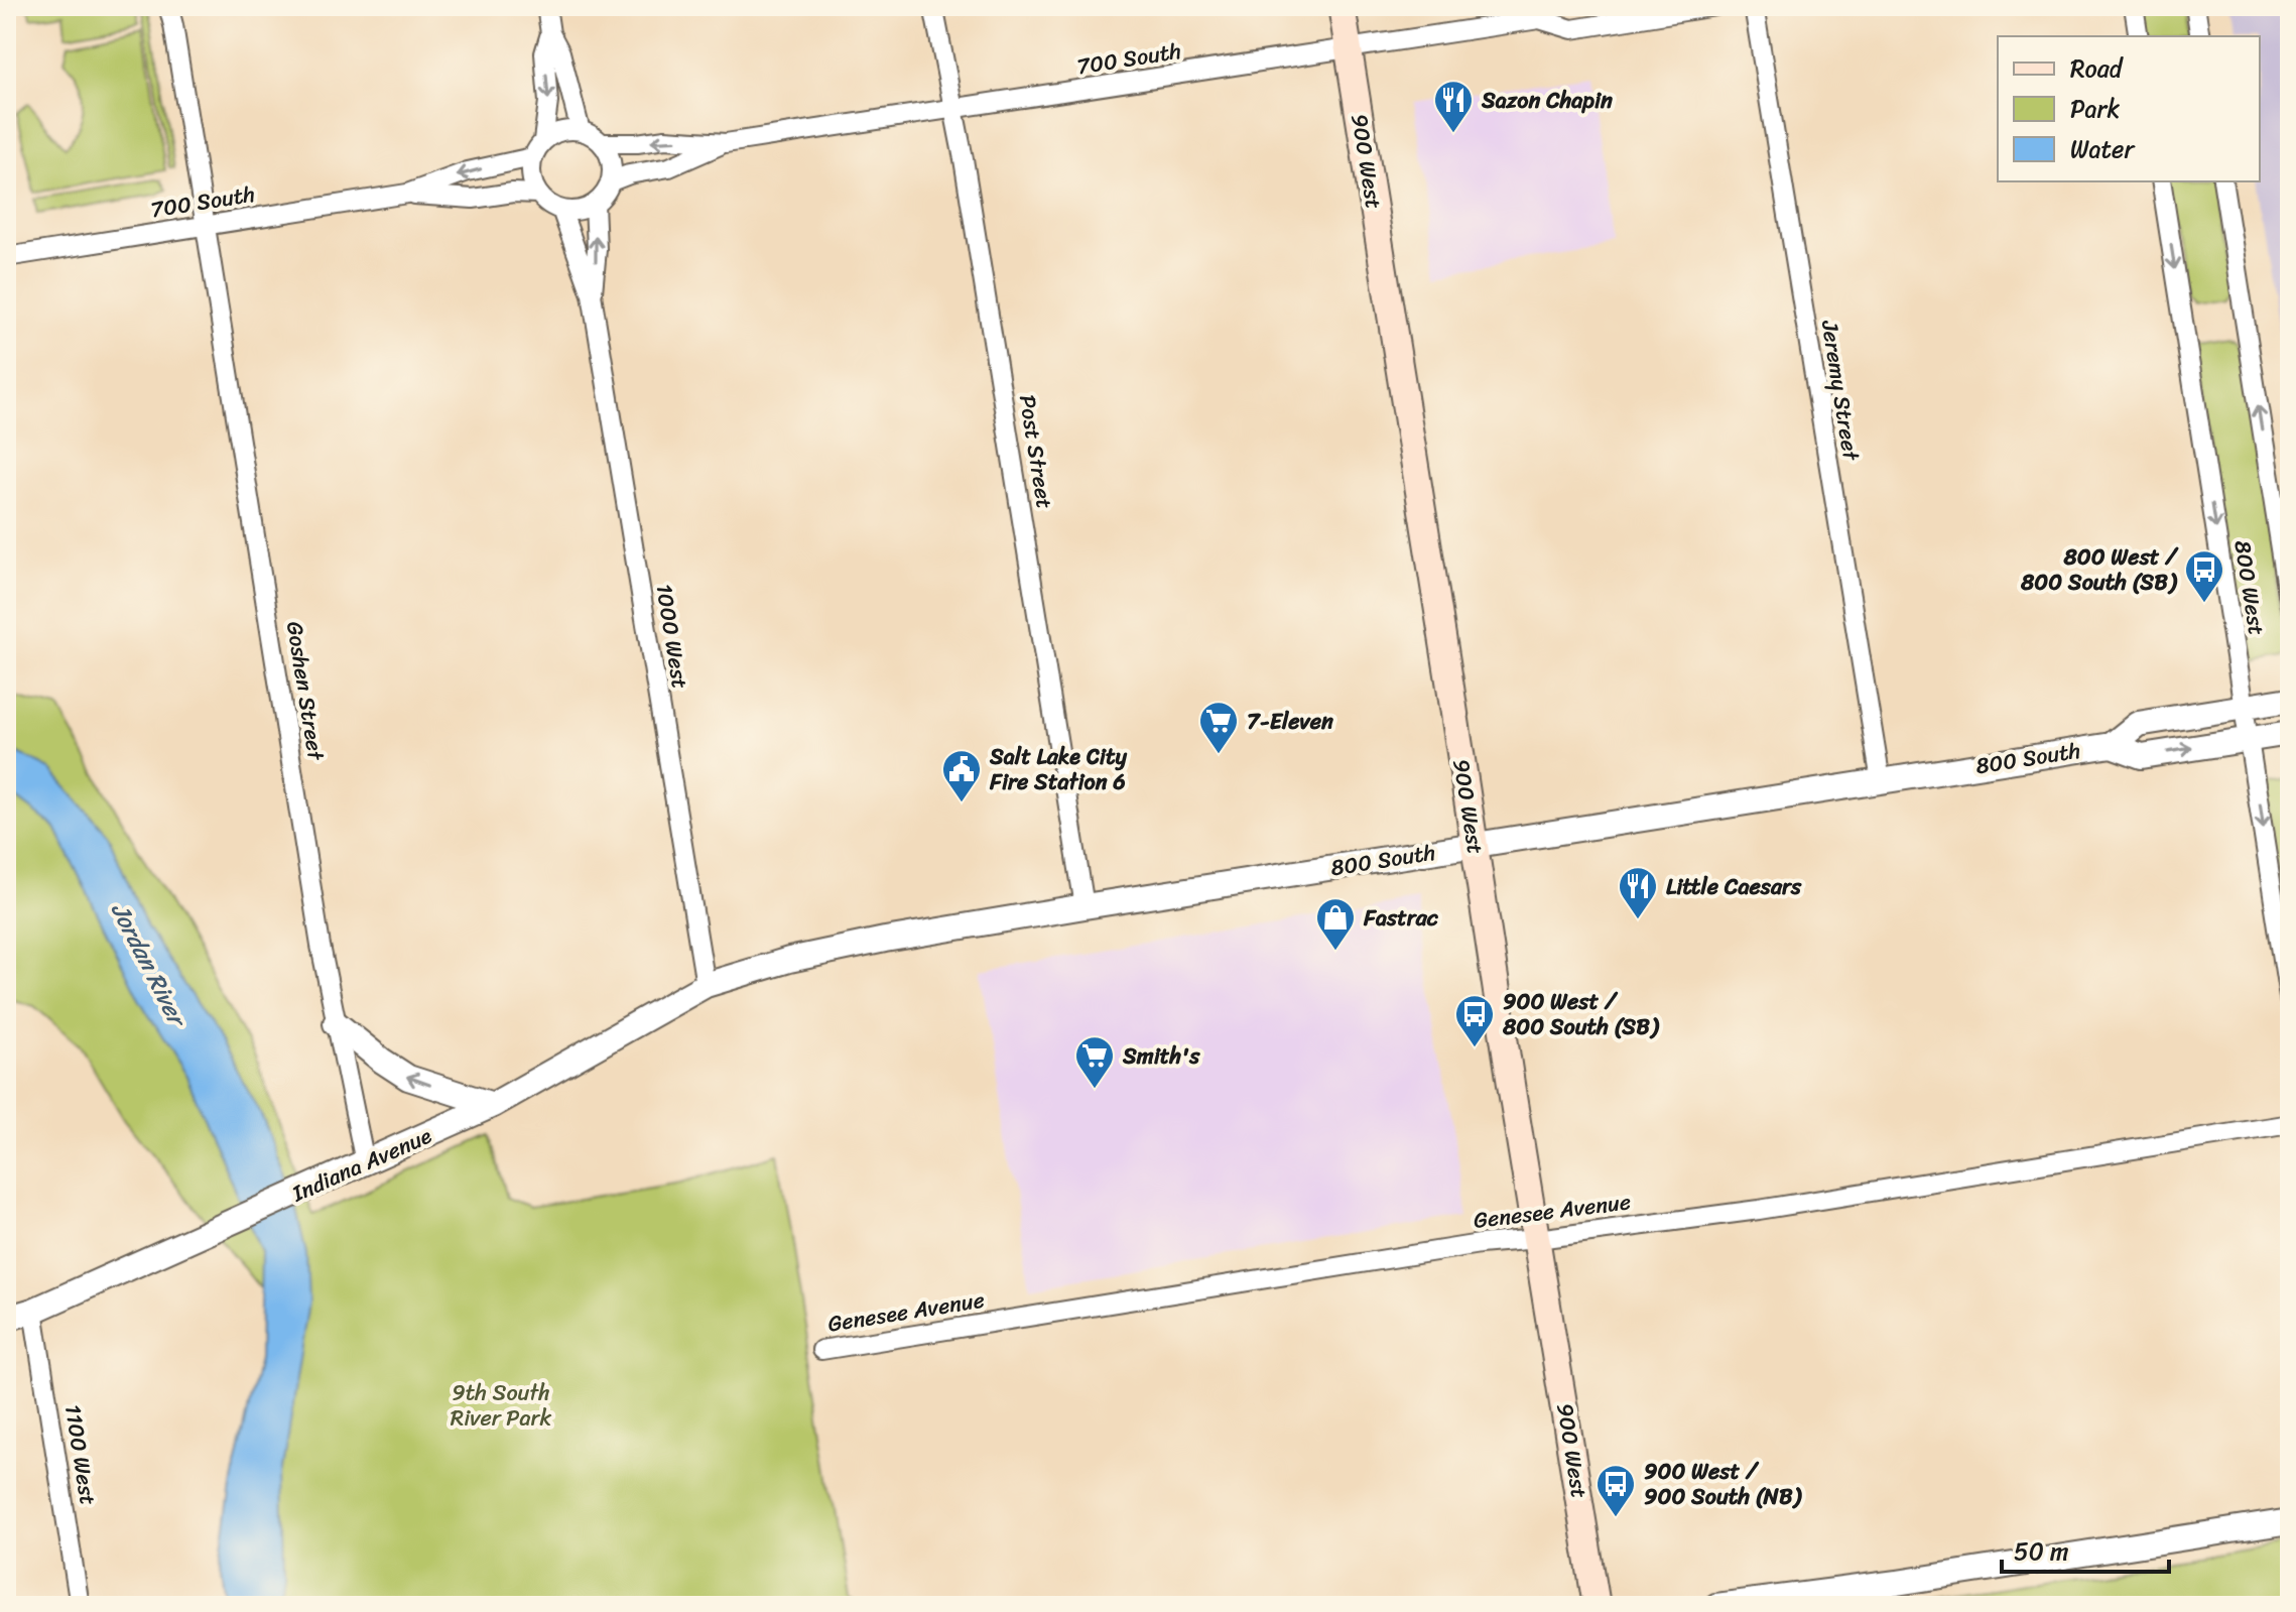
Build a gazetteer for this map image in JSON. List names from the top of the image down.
{
  "streets": {
    "main road": ["900 West"],
    "street": [
      "700 South",
      "Jeremy Street",
      "Post Street",
      "800 West",
      "1000 West",
      "Goshen Street",
      "800 South",
      "Indiana Avenue",
      "Genesee Avenue",
      "1100 West"
    ]
  },
  "crossings": [
    ["700 South", "900 West"],
    ["700 South", "Post Street"],
    ["700 South", "1000 West"],
    ["700 South", "Goshen Street"],
    ["900 West", "800 South"],
    ["900 West", "Genesee Avenue"],
    ["Jeremy Street", "800 South"],
    ["Post Street", "800 South"],
    ["800 West", "800 South"],
    ["1000 West", "800 South"],
    ["1000 West", "Indiana Avenue"],
    ["Goshen Street", "Indiana Avenue"],
    ["800 South", "Indiana Avenue"],
    ["Indiana Avenue", "1100 West"]
  ],
  "water": ["Jordan River"],
  "parks": ["9th South River Park"],
  "places": {
    "restaurant": ["Sazon Chapin", "Little Caesars"],
    "bus stop": ["800 West / 800 South (SB)", "900 West / 800 South (SB)", "900 West / 900 South (NB)"],
    "supermarket": ["7-Eleven", "Smith's"],
    "public building": ["Salt Lake City Fire Station 6"],
    "shop": ["Fastrac"]
  },
  "legend": ["Road", "Park", "Water"],
  "scale_bar": "50 m"
}
